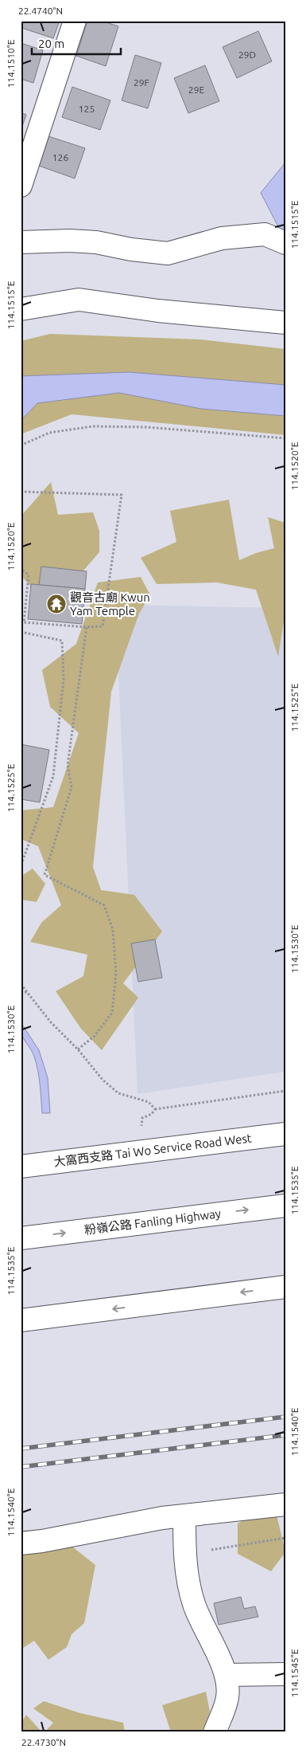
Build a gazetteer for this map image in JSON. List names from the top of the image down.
{
  "streets": {
    "main road": ["大窩西支路 Tai Wo Service Road West", "粉嶺公路 Fanling Highway"]
  },
  "places": {
    "temple": ["觀音古廟 Kwun Yam Temple"]
  },
  "house_numbers": [
    "29D",
    "29F",
    "29E",
    "125",
    "126"
  ],
  "scale_bar": "20 m",
  "coordinates": [
    "22.4740°N",
    "114.1510°E",
    "114.1515°E",
    "114.1520°E",
    "114.1525°E",
    "114.1530°E",
    "114.1535°E",
    "114.1540°E",
    "114.1545°E",
    "22.4730°N"
  ]
}
